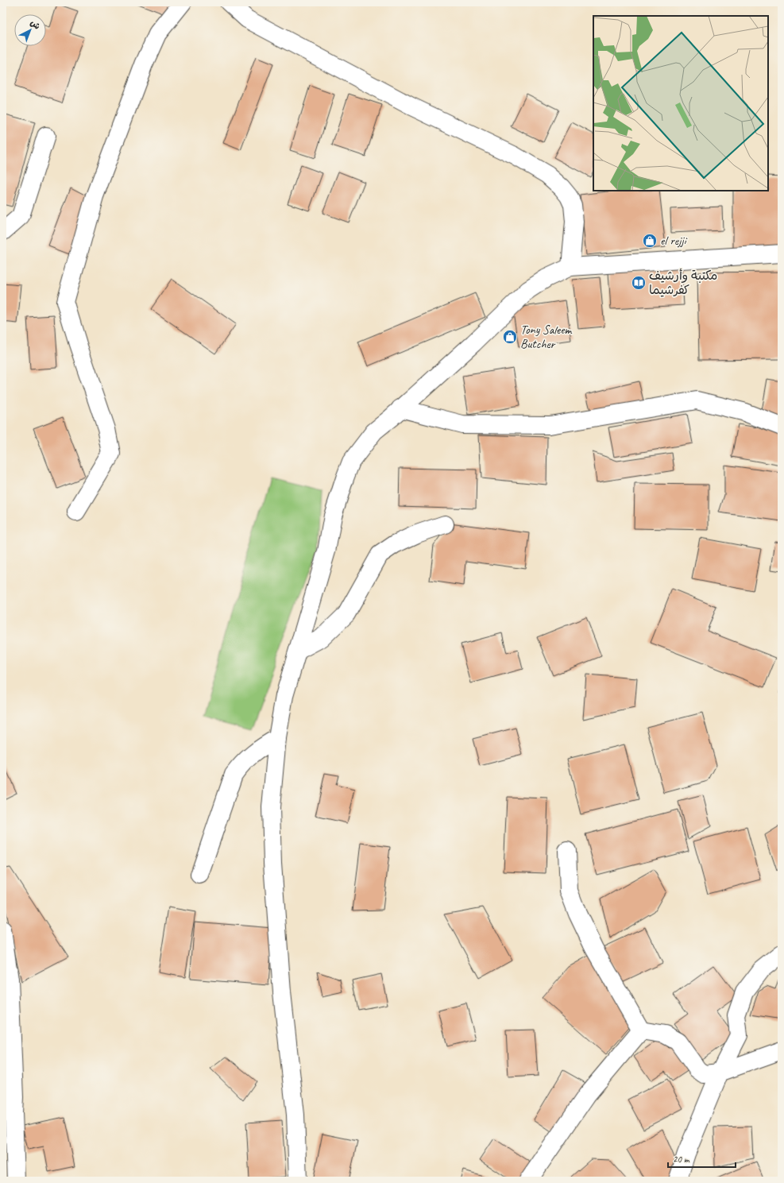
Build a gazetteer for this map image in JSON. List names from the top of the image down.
{
  "places": {
    "shop": ["el rejji", "Tony Saleem Butcher"],
    "library": ["مكتبة وأرشيف كفرشيما"]
  },
  "scale_bar": "20 m",
  "north": "top right"
}
